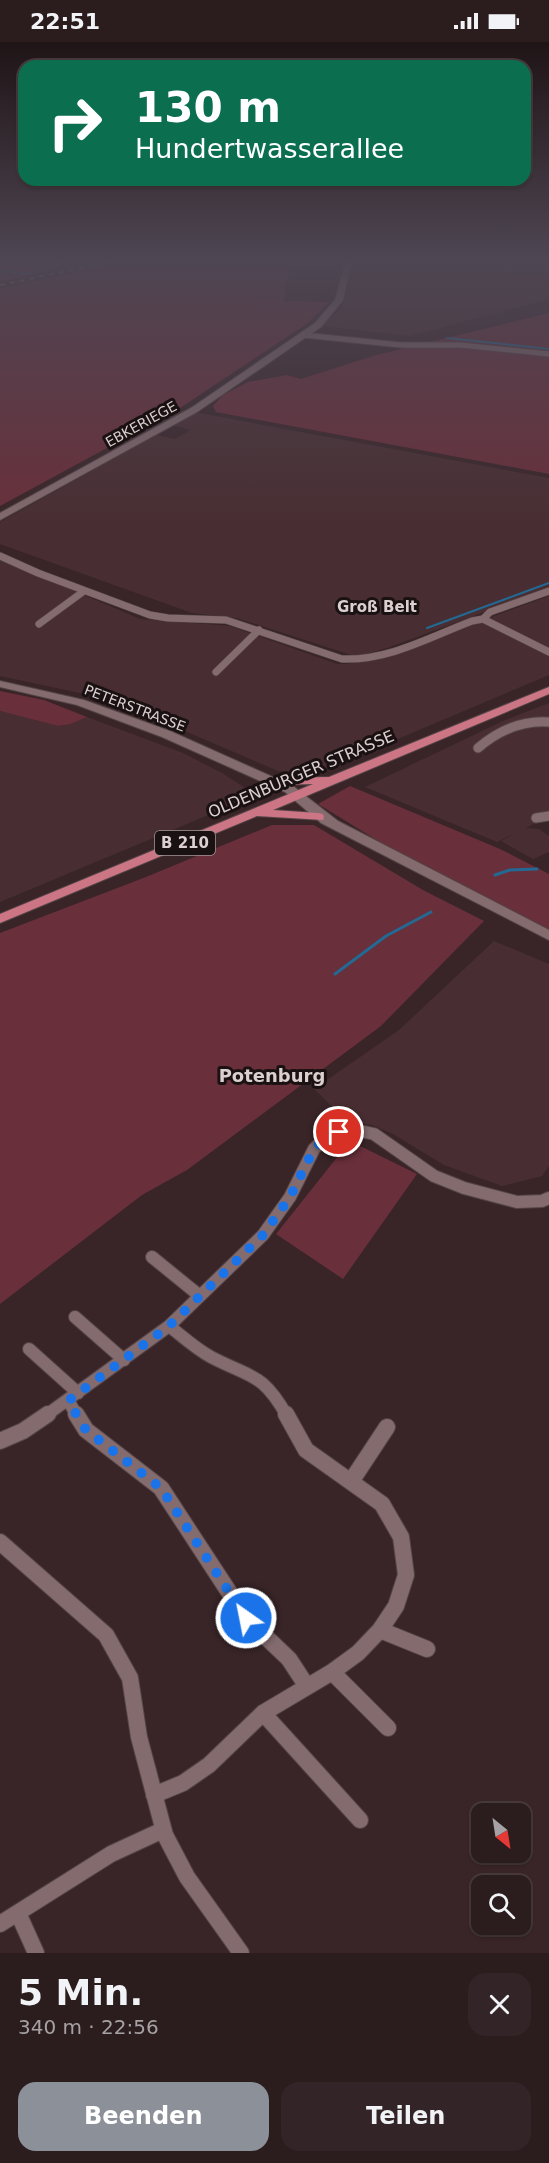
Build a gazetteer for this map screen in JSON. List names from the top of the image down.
{
  "streets": {
    "main road": ["OLDENBURGER STRASSE", "B 210"],
    "street": ["EBKERIEGE", "PETERSTRASSE"]
  },
  "crossings": [
    ["PETERSTRASSE", "OLDENBURGER STRASSE"]
  ],
  "districts": ["Groß Belt", "Potenburg"],
  "north": "bottom right",
  "page": {
    "status": "22:51",
    "turn": ["130 m", "Hundertwasserallee"],
    "heading": ["5 Min.", "340 m · 22:56"],
    "buttons": ["Beenden", "Teilen"]
  }
}
